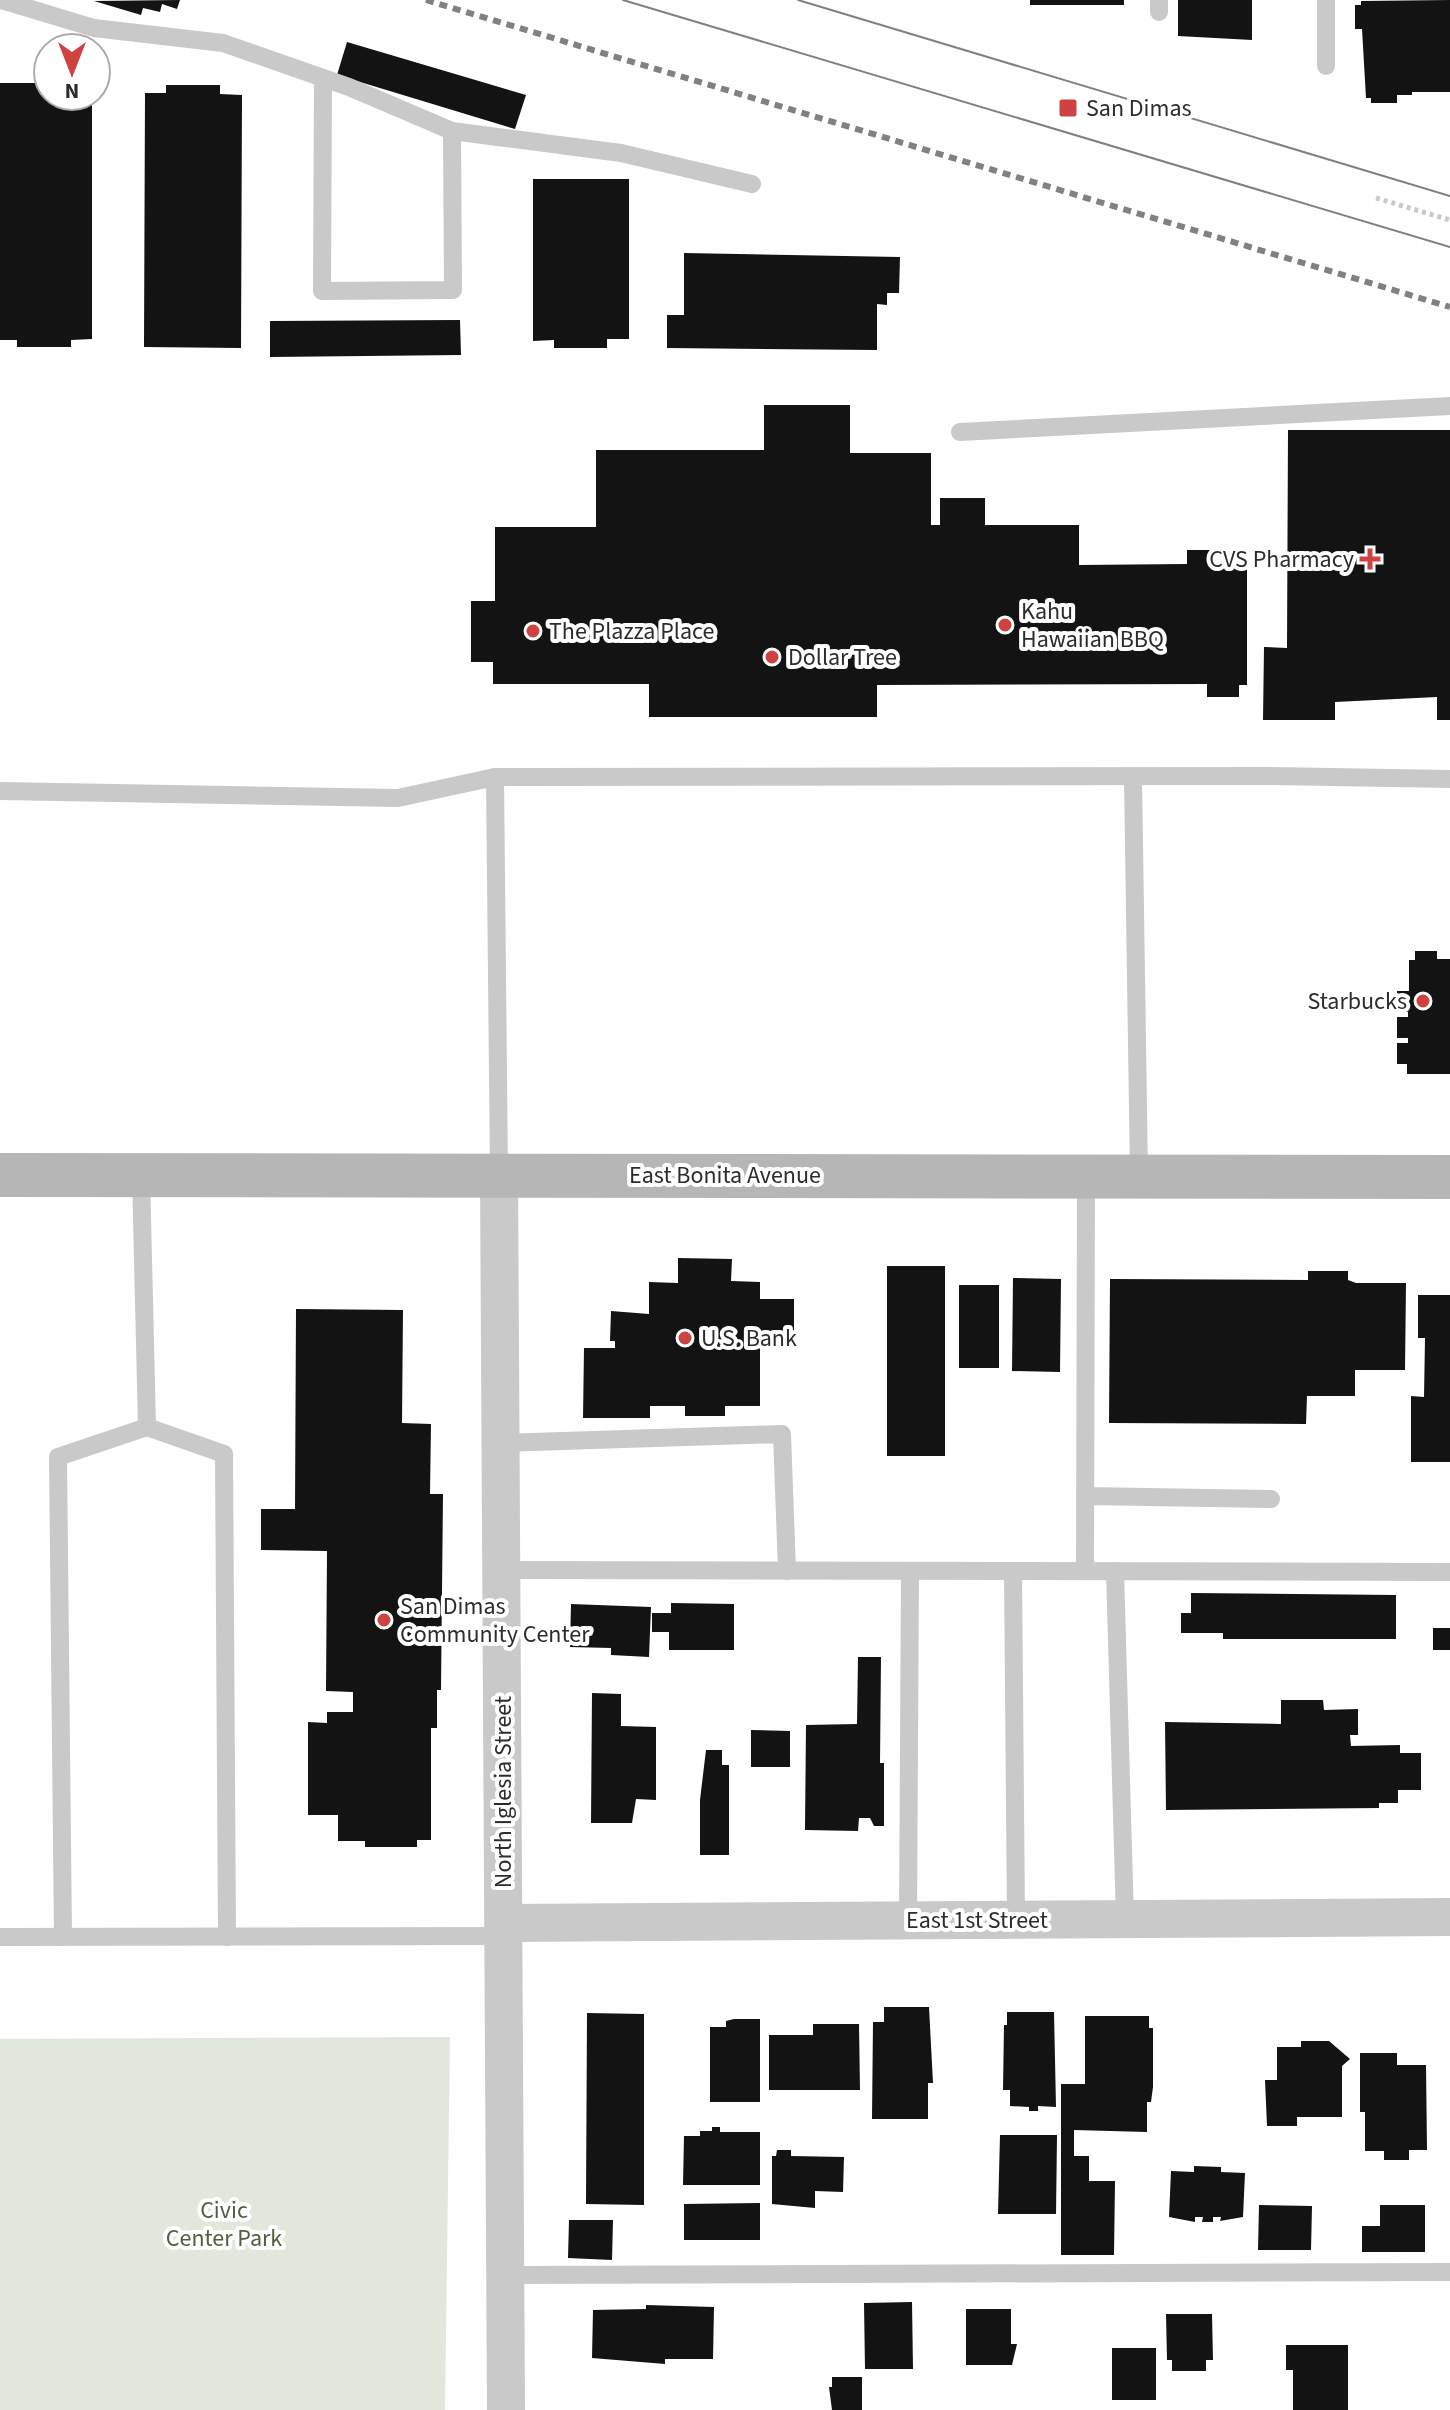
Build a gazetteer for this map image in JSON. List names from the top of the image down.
{
  "streets": {
    "main road": ["East Bonita Avenue"],
    "street": ["North Iglesia Street", "East 1st Street"]
  },
  "crossings": [
    ["East Bonita Avenue", "North Iglesia Street"],
    ["North Iglesia Street", "East 1st Street"]
  ],
  "parks": ["Civic Center Park"],
  "places": {
    "transit": ["San Dimas"],
    "health": ["CVS Pharmacy"],
    "other": [
      "Kahu Hawaiian BBQ",
      "The Plazza Place",
      "Dollar Tree",
      "Starbucks",
      "U.S. Bank",
      "San Dimas Community Center"
    ]
  },
  "north": "bottom"
}
